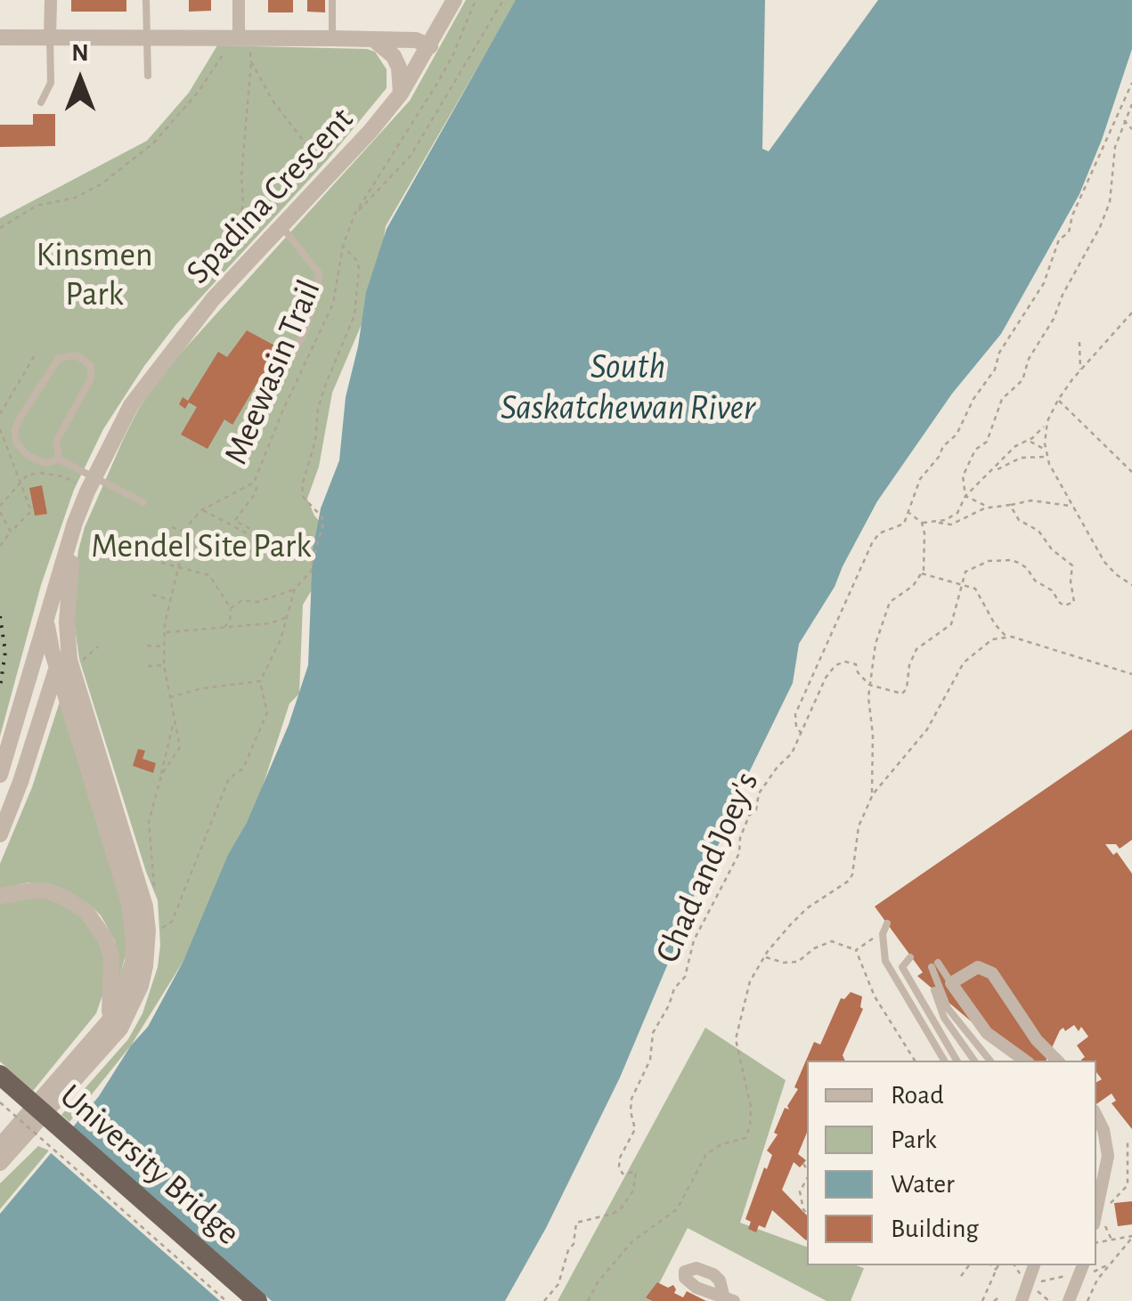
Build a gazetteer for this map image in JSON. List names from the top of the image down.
{
  "streets": {
    "main road": ["University Bridge"],
    "street": ["Spadina Crescent"],
    "path": ["Meewasin Trail", "Chad and Joey's"]
  },
  "water": ["South Saskatchewan River"],
  "parks": ["Kinsmen Park", "Mendel Site Park"],
  "legend": [
    "Road",
    "Park",
    "Water",
    "Building"
  ],
  "north": "top"
}
